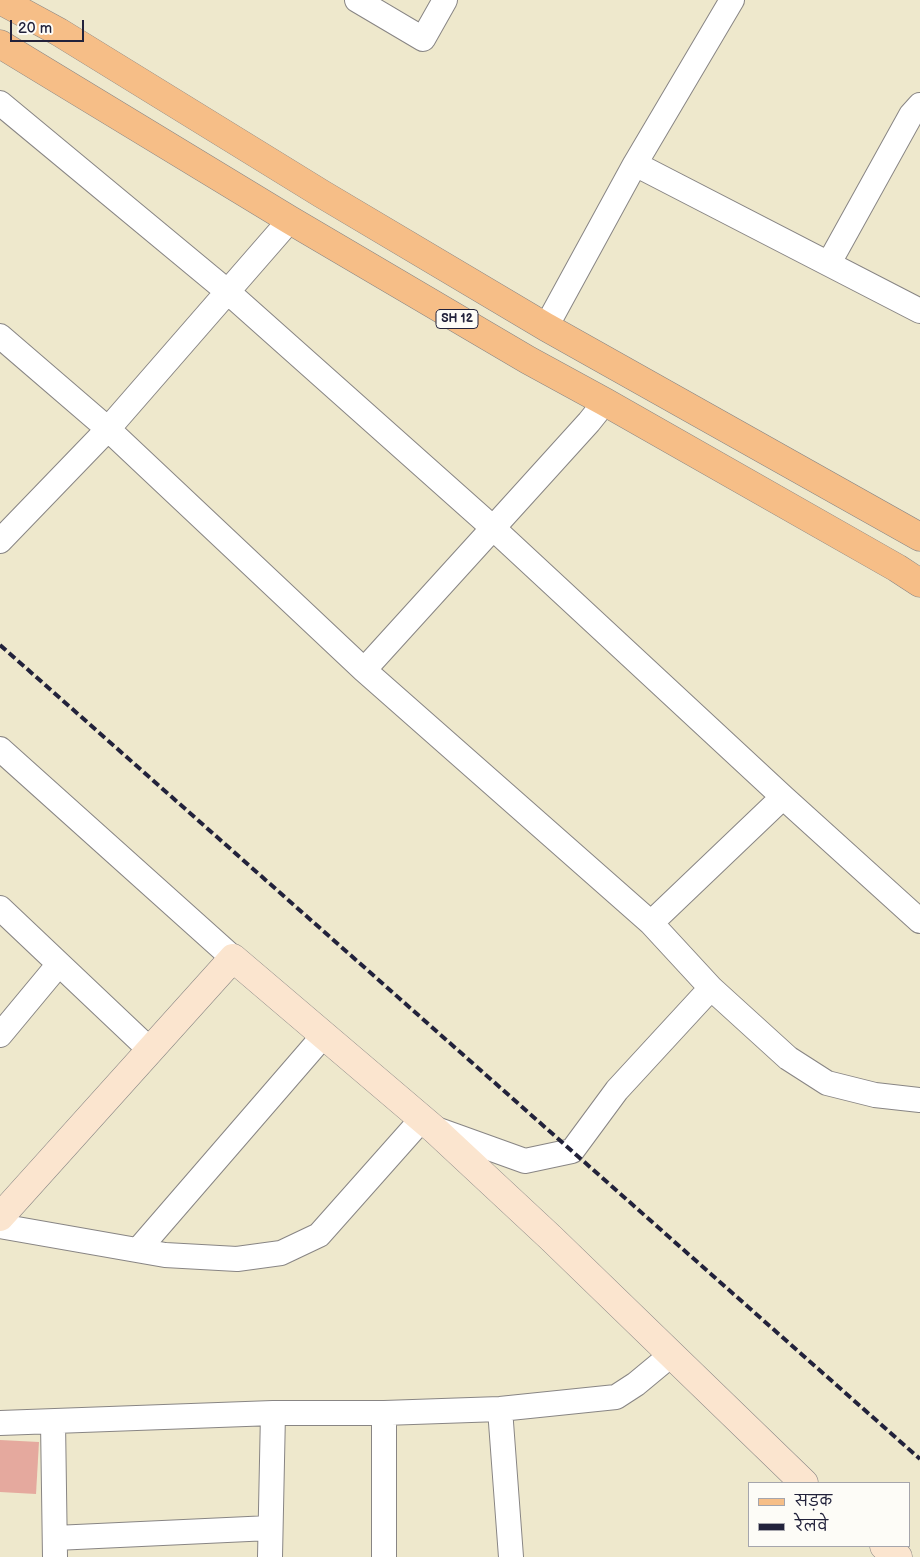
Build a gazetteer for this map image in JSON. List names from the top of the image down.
{
  "streets": {
    "main road": ["SH 12"]
  },
  "legend": ["सड़क", "रेलवे"],
  "scale_bar": "20 m"
}
